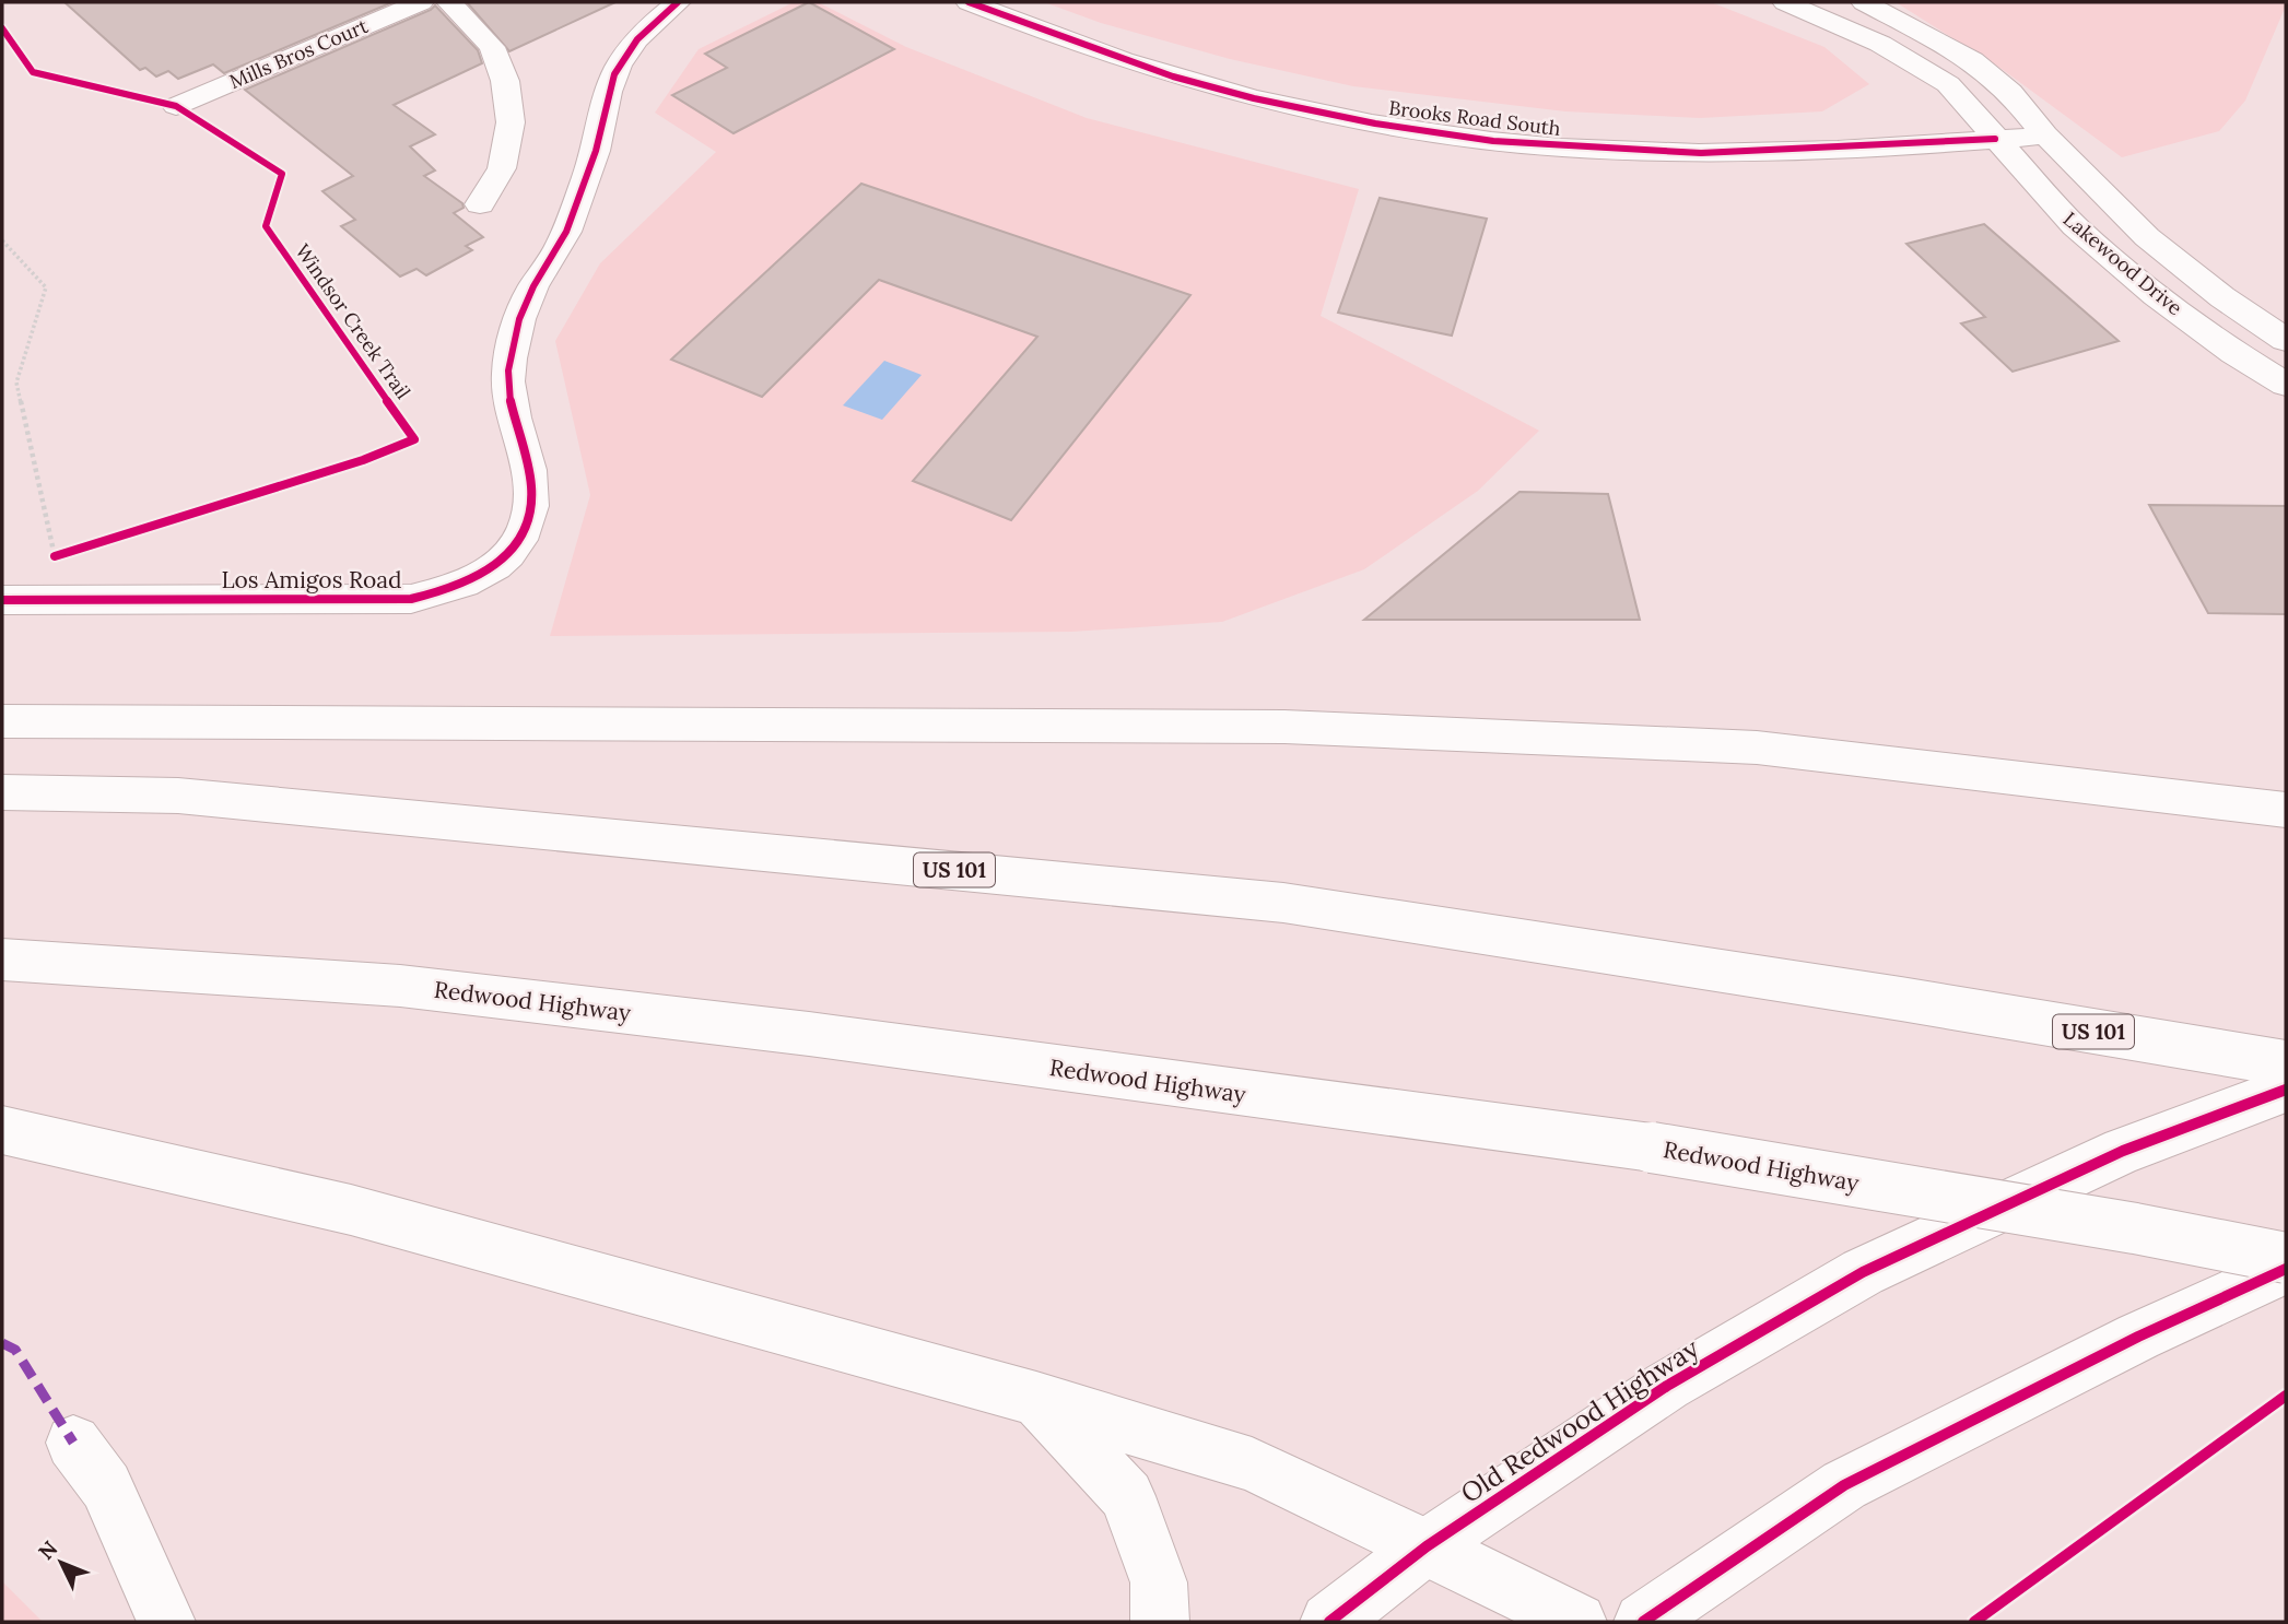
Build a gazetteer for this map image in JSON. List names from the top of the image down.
{
  "streets": {
    "main road": [
      "Mills Bros Court",
      "Brooks Road South",
      "Lakewood Drive",
      "Los Amigos Road",
      "US 101",
      "Redwood Highway",
      "Old Redwood Highway"
    ],
    "cycle path": ["Windsor Creek Trail"]
  },
  "crossings": [
    ["Brooks Road South", "Lakewood Drive"]
  ],
  "north": "top left"
}
